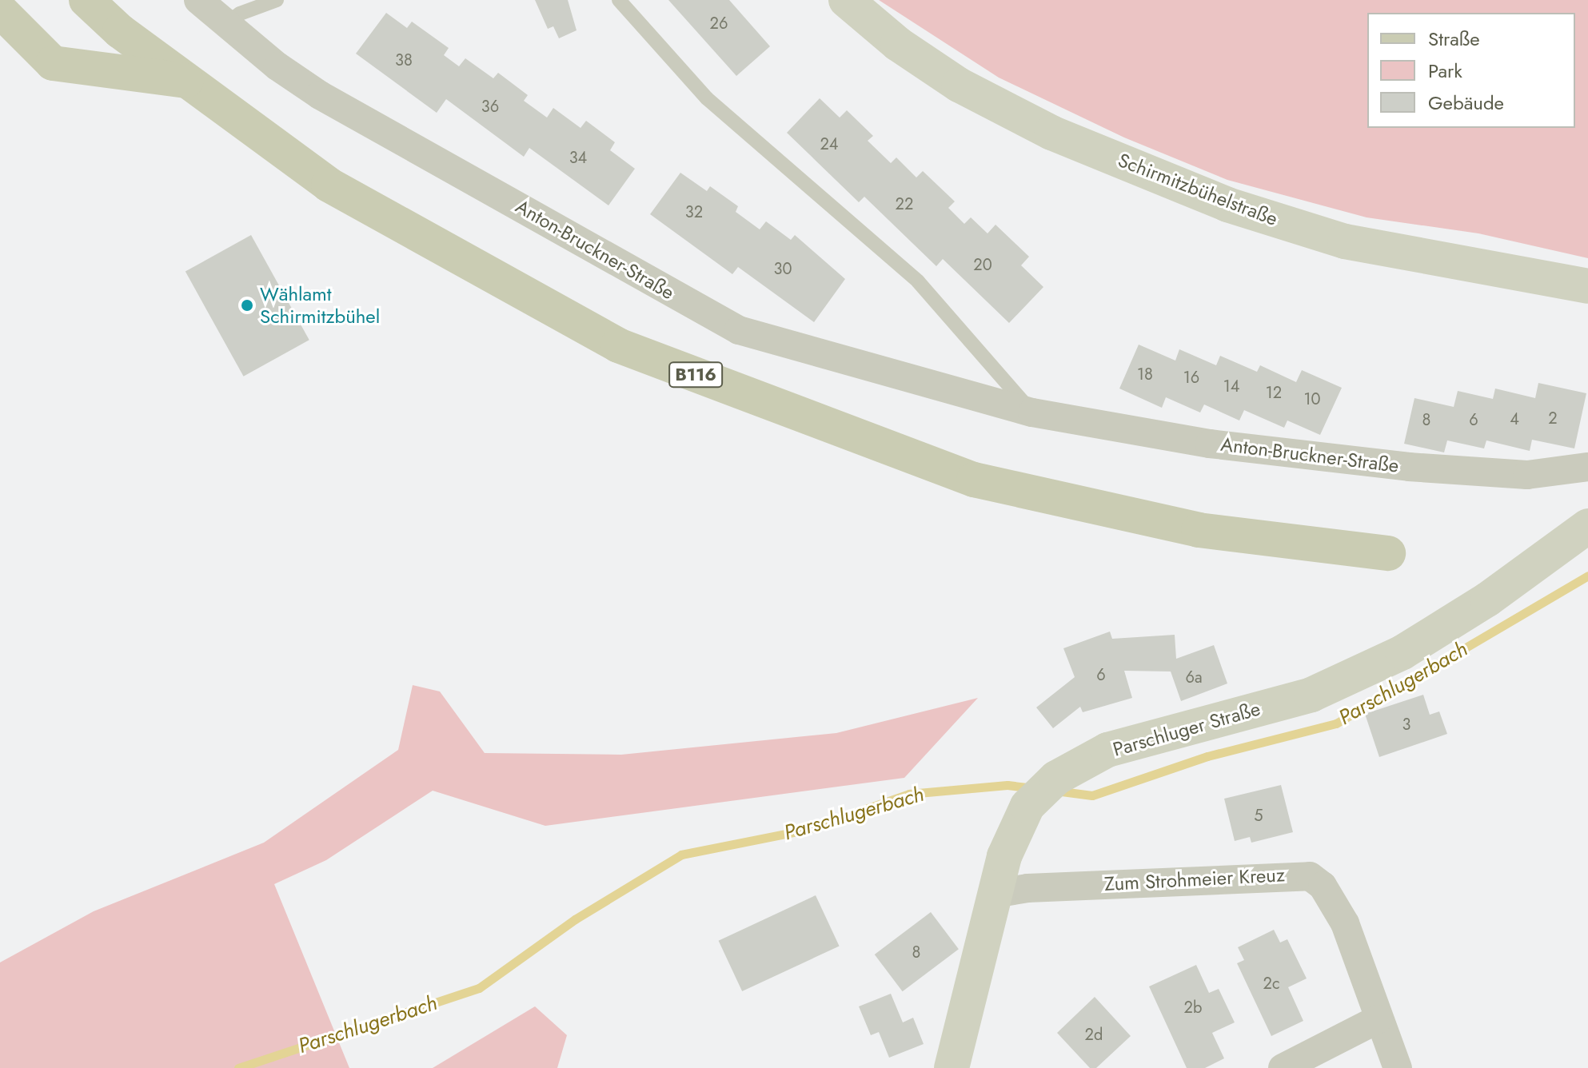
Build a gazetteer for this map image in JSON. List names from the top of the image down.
{
  "streets": {
    "main road": ["Schirmitzbühelstraße", "B116", "Parschluger Straße"],
    "street": ["Anton-Bruckner-Straße", "Zum Strohmeier Kreuz"]
  },
  "crossings": [
    ["Parschluger Straße", "Zum Strohmeier Kreuz"]
  ],
  "water": ["Parschlugerbach"],
  "places": ["Wählamt Schirmitzbühel"],
  "house_numbers": [
    "26",
    "38",
    "36",
    "24",
    "34",
    "22",
    "32",
    "20",
    "30",
    "18",
    "16",
    "14",
    "12",
    "10",
    "2",
    "4",
    "8",
    "6",
    "6",
    "6a",
    "3",
    "5",
    "8",
    "2c",
    "2b",
    "2d"
  ],
  "legend": ["Straße", "Park", "Gebäude"]
}
